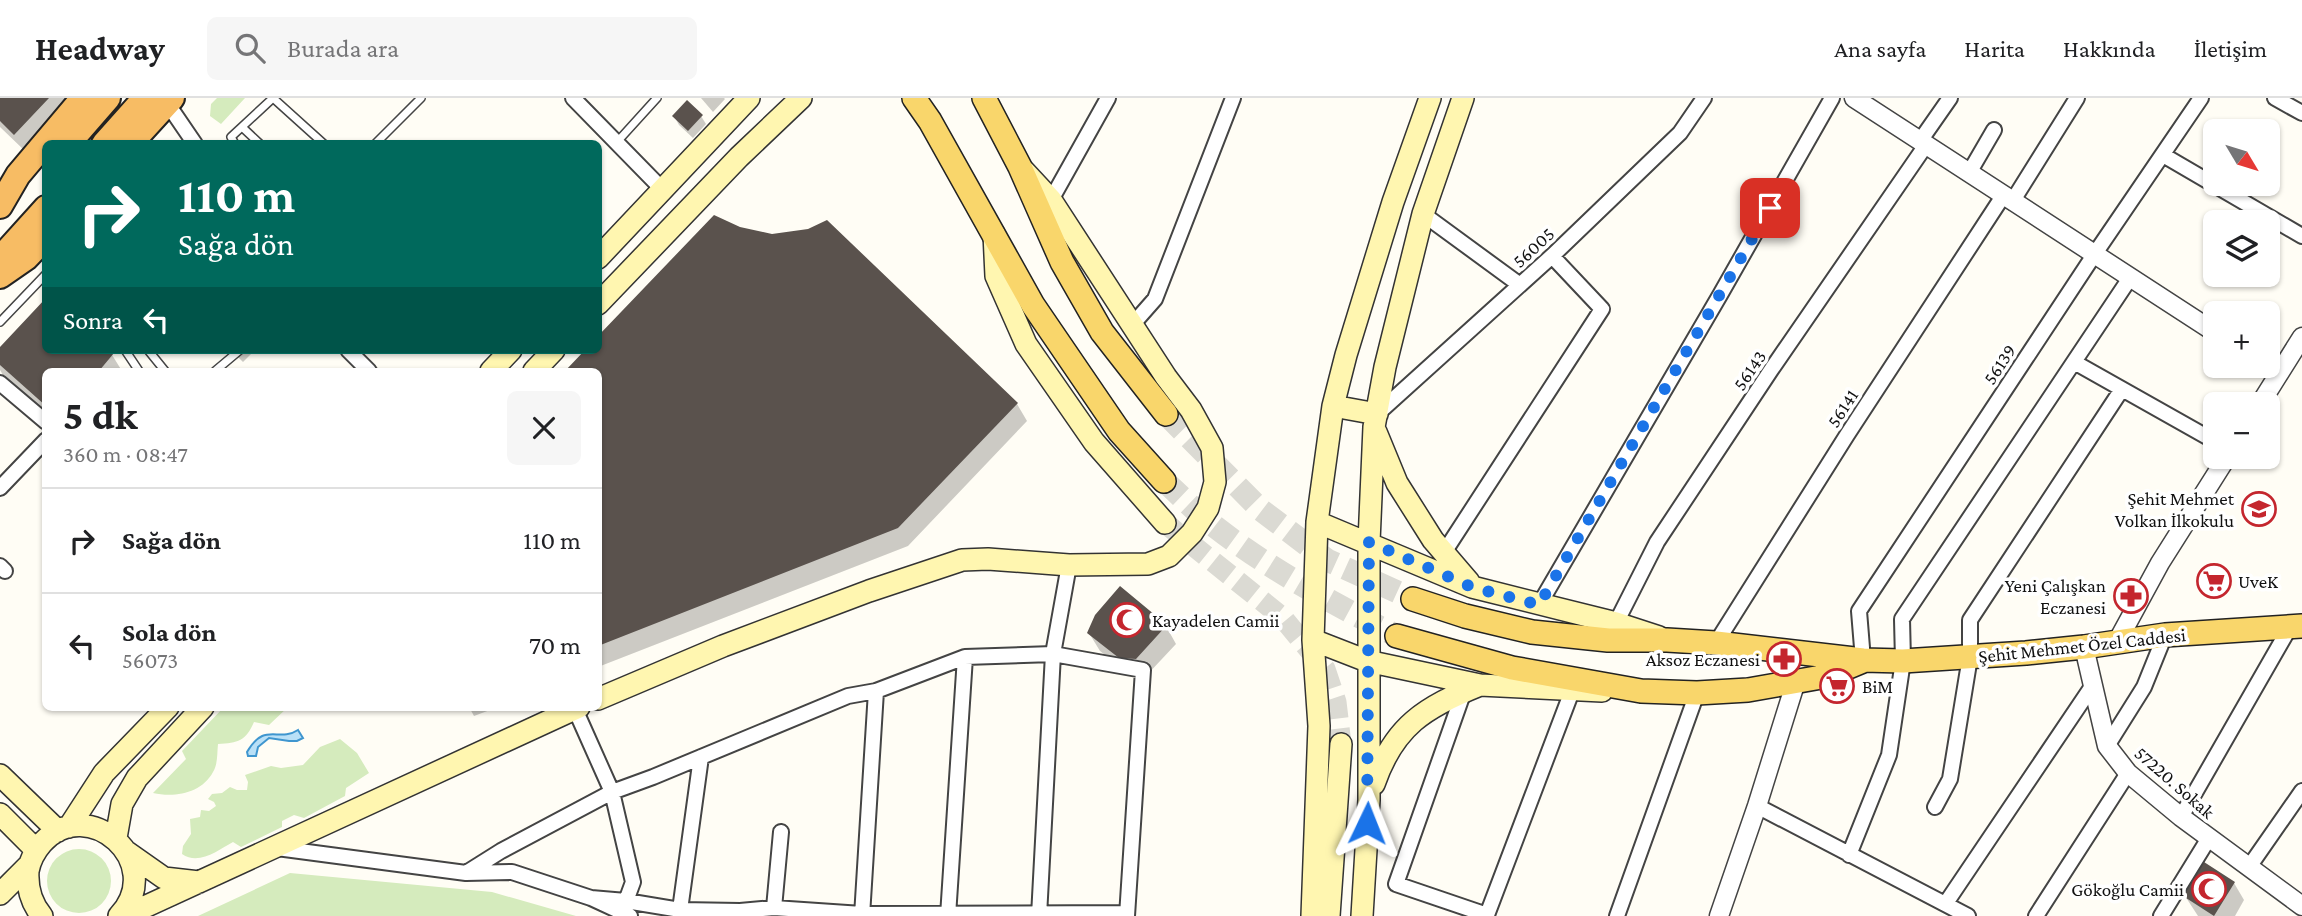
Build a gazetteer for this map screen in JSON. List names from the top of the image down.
{
  "streets": {
    "main road": ["Şehit Mehmet Özel Caddesi"],
    "street": [
      "56005",
      "56139",
      "56143",
      "56141",
      "57220. Sokak"
    ]
  },
  "crossings": [
    ["56139", "Şehit Mehmet Özel Caddesi"],
    ["56141", "Şehit Mehmet Özel Caddesi"],
    ["Şehit Mehmet Özel Caddesi", "57220. Sokak"]
  ],
  "places": {
    "school or university": ["Şehit Mehmet Volkan İlkokulu"],
    "supermarket": ["UveK", "BiM"],
    "pharmacy": ["Yeni Çalışkan Eczanesi", "Aksoz Eczanesi"],
    "mosque": ["Kayadelen Camii", "Gökoğlu Camii"]
  },
  "north": "bottom right",
  "page": {
    "header": "Headway",
    "search": "Burada ara",
    "nav": [
      "Ana sayfa",
      "Harita",
      "Hakkında",
      "İletişim"
    ],
    "map_buttons": ["+", "−"],
    "turn": ["110 m", "Sağa dön"],
    "then": "Sonra",
    "heading": ["5 dk", "360 m · 08:47"],
    "list": [
      {
        "name": "Sağa dön",
        "value": "110 m"
      },
      {
        "name": "Sola dön",
        "note": "56073",
        "value": "70 m"
      }
    ]
  }
}
